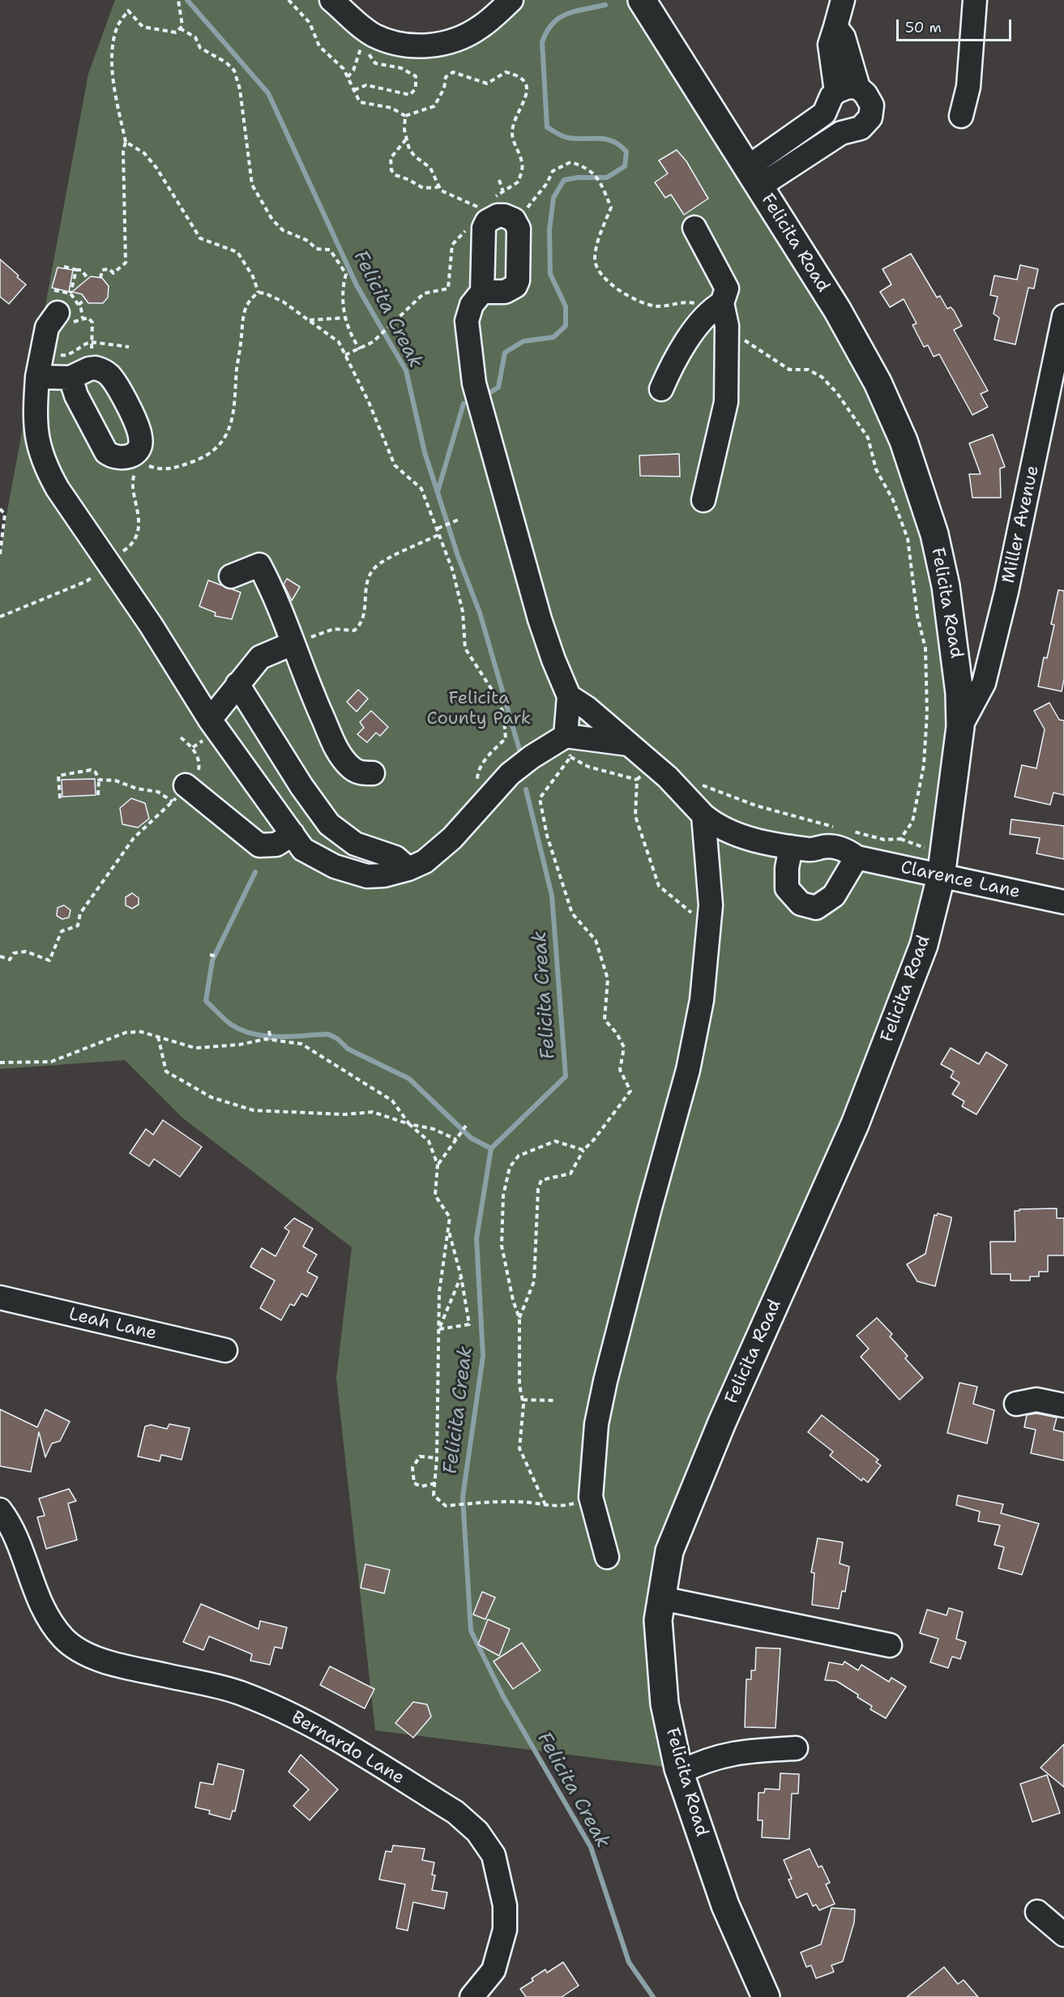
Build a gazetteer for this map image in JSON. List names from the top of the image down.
{
  "streets": {
    "main road": ["Felicita Road"],
    "street": [
      "Miller Avenue",
      "Clarence Lane",
      "Leah Lane",
      "Bernardo Lane"
    ]
  },
  "crossings": [
    ["Felicita Road", "Miller Avenue"],
    ["Felicita Road", "Clarence Lane"]
  ],
  "water": ["Felicita Creak"],
  "parks": ["Felicita County Park"],
  "scale_bar": "50 m"
}
